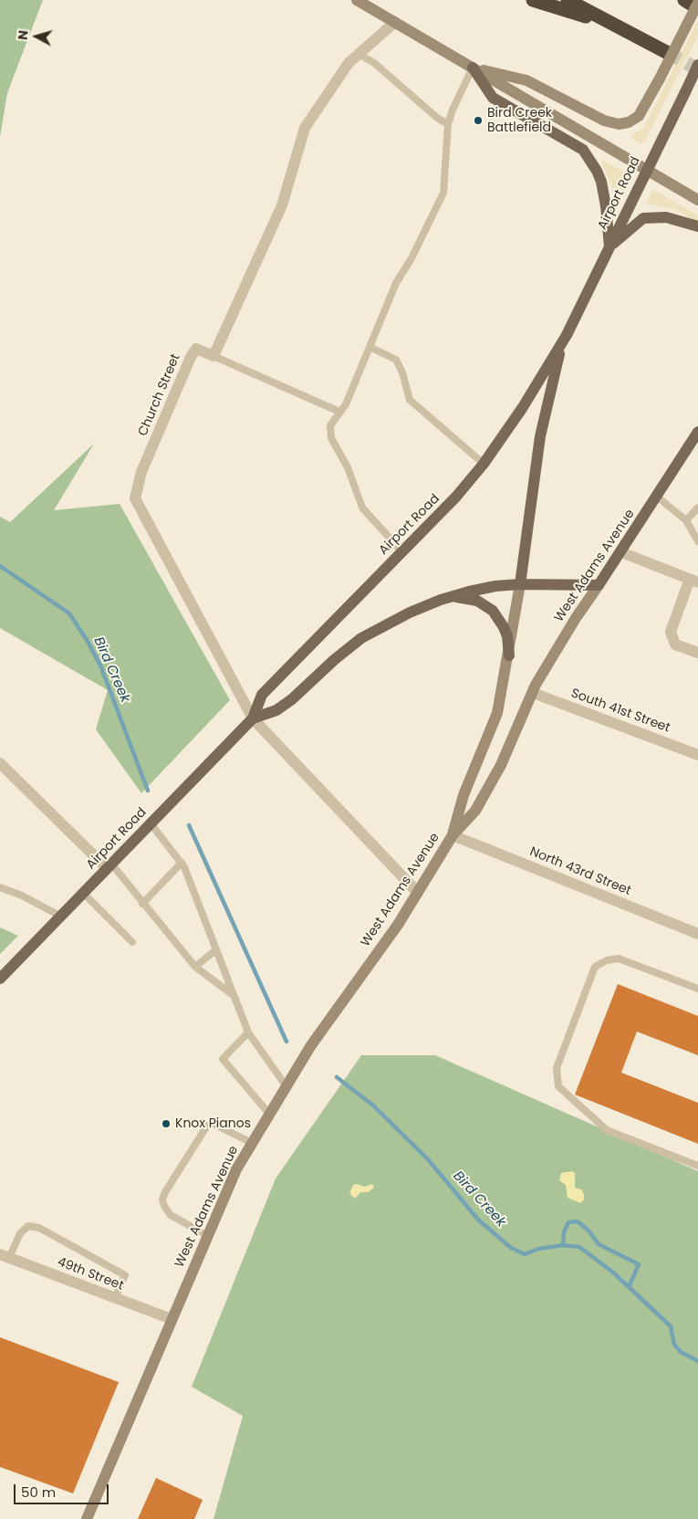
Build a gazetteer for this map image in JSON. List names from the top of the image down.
{
  "streets": {
    "main road": ["Airport Road", "West Adams Avenue"],
    "street": [
      "Church Street",
      "South 41st Street",
      "North 43rd Street",
      "49th Street"
    ]
  },
  "crossings": [
    ["Airport Road", "Church Street"],
    ["Airport Road", "West Adams Avenue"],
    ["West Adams Avenue", "South 41st Street"],
    ["West Adams Avenue", "North 43rd Street"],
    ["West Adams Avenue", "49th Street"]
  ],
  "water": ["Bird Creek"],
  "places": ["Bird Creek Battlefield", "Knox Pianos"],
  "scale_bar": "50 m",
  "north": "left"
}
